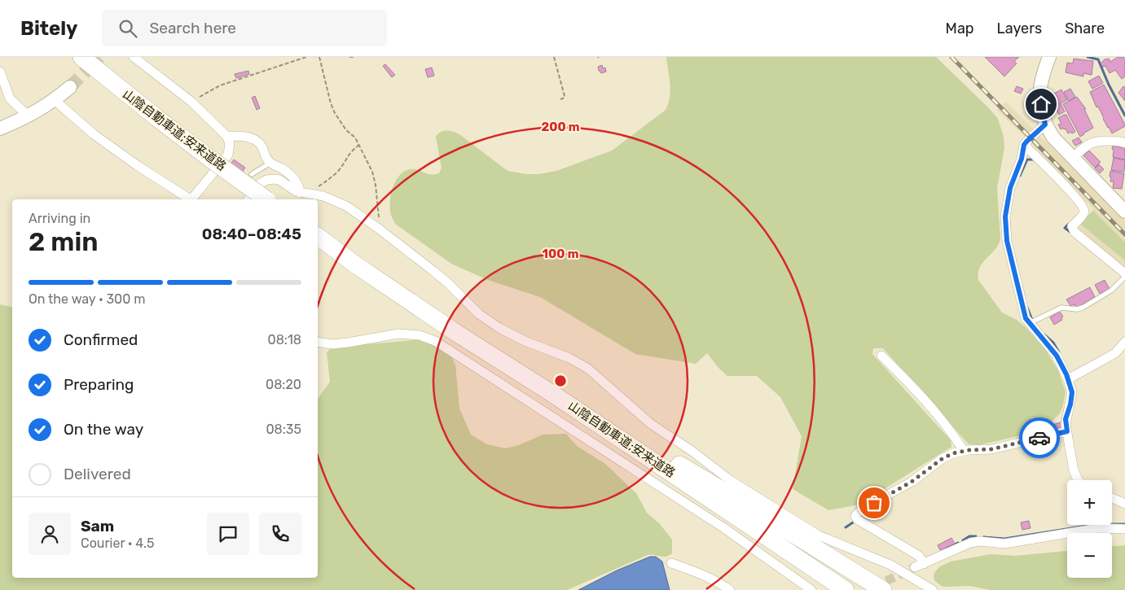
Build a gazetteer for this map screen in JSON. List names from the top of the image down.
{
  "streets": {
    "highway": ["山陰自動車道;安来道路"]
  },
  "page": {
    "header": "Bitely",
    "search": "Search here",
    "nav": ["Map", "Layers", "Share"],
    "heading": ["2 min", "Arriving in", "08:40–08:45"],
    "panel": ["Sam", "Courier · 4.5"],
    "bar": "On the way · 300 m",
    "list": [
      ["Confirmed", "08:18"],
      ["Preparing", "08:20"],
      ["On the way", "08:35"],
      "Delivered"
    ],
    "map_buttons": ["+", "−"]
  },
  "rings": ["200 m", "100 m"]
}
